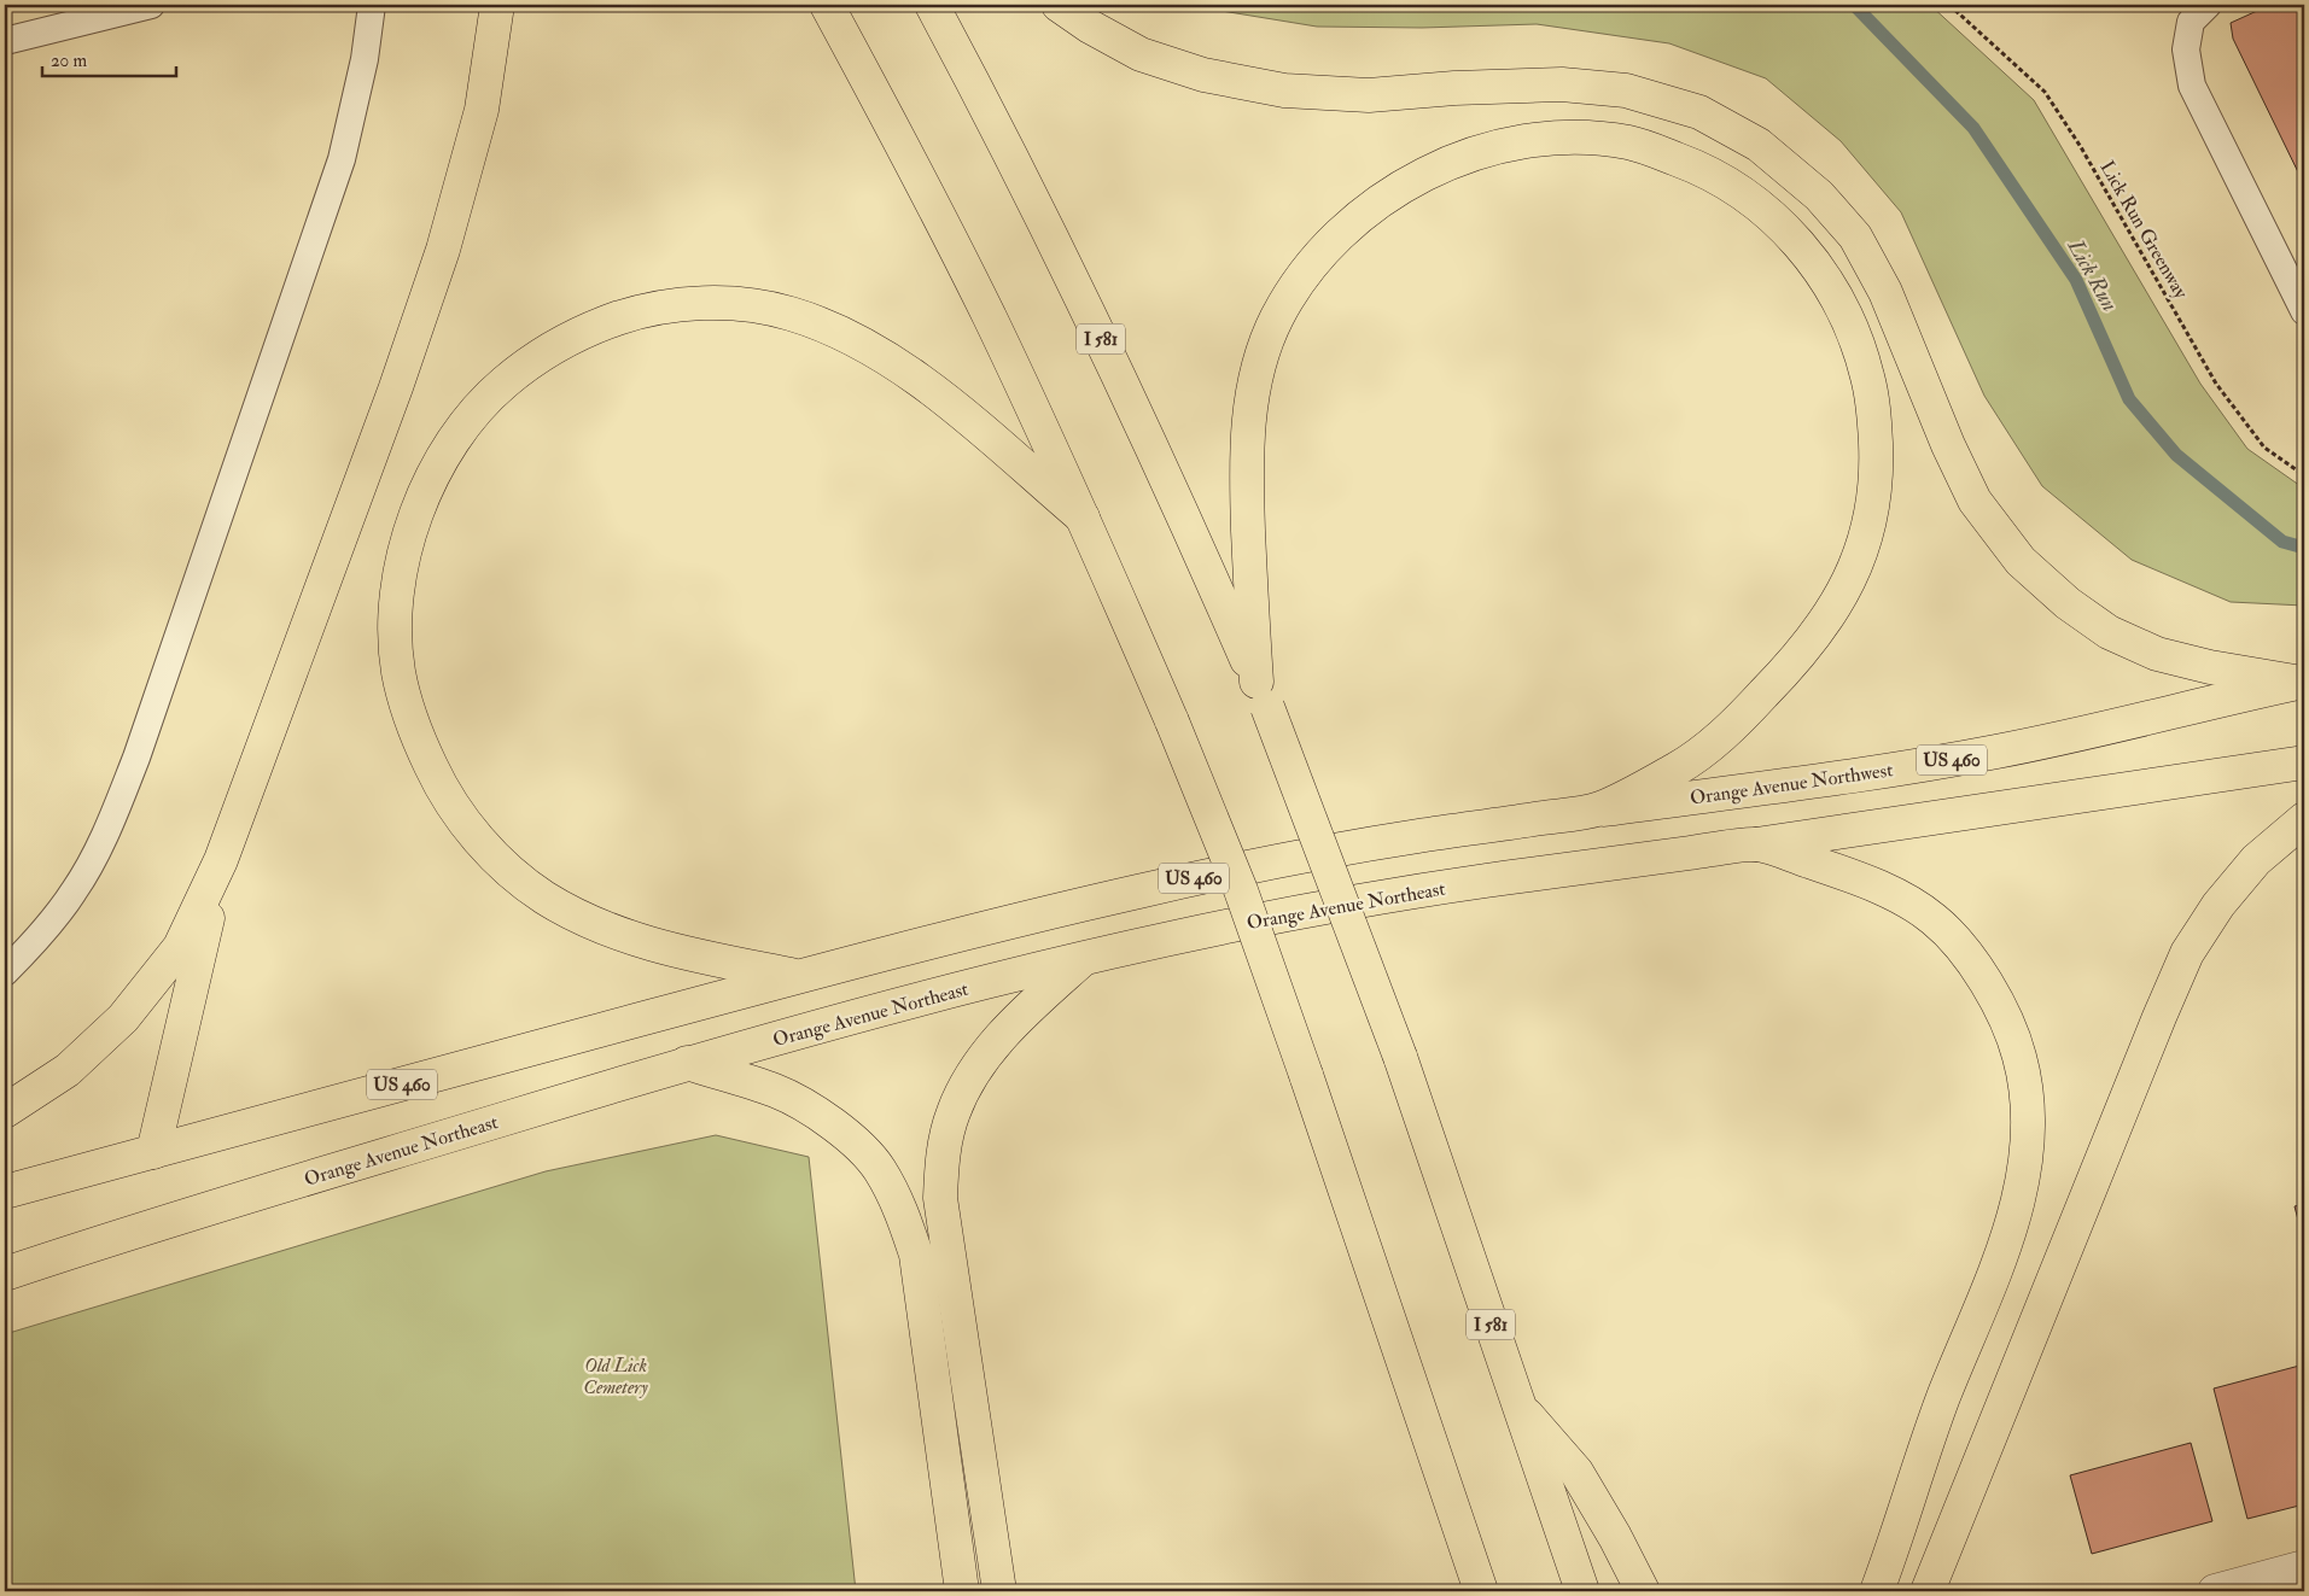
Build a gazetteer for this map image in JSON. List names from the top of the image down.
{
  "streets": {
    "main road": [
      "I 581",
      "US 460",
      "Orange Avenue Northwest",
      "Orange Avenue Northeast"
    ],
    "path": ["Lick Run Greenway"]
  },
  "crossings": [
    ["US 460", "Orange Avenue Northwest"]
  ],
  "water": ["Lick Run"],
  "parks": ["Old Lick Cemetery"],
  "scale_bar": "20 m"
}
